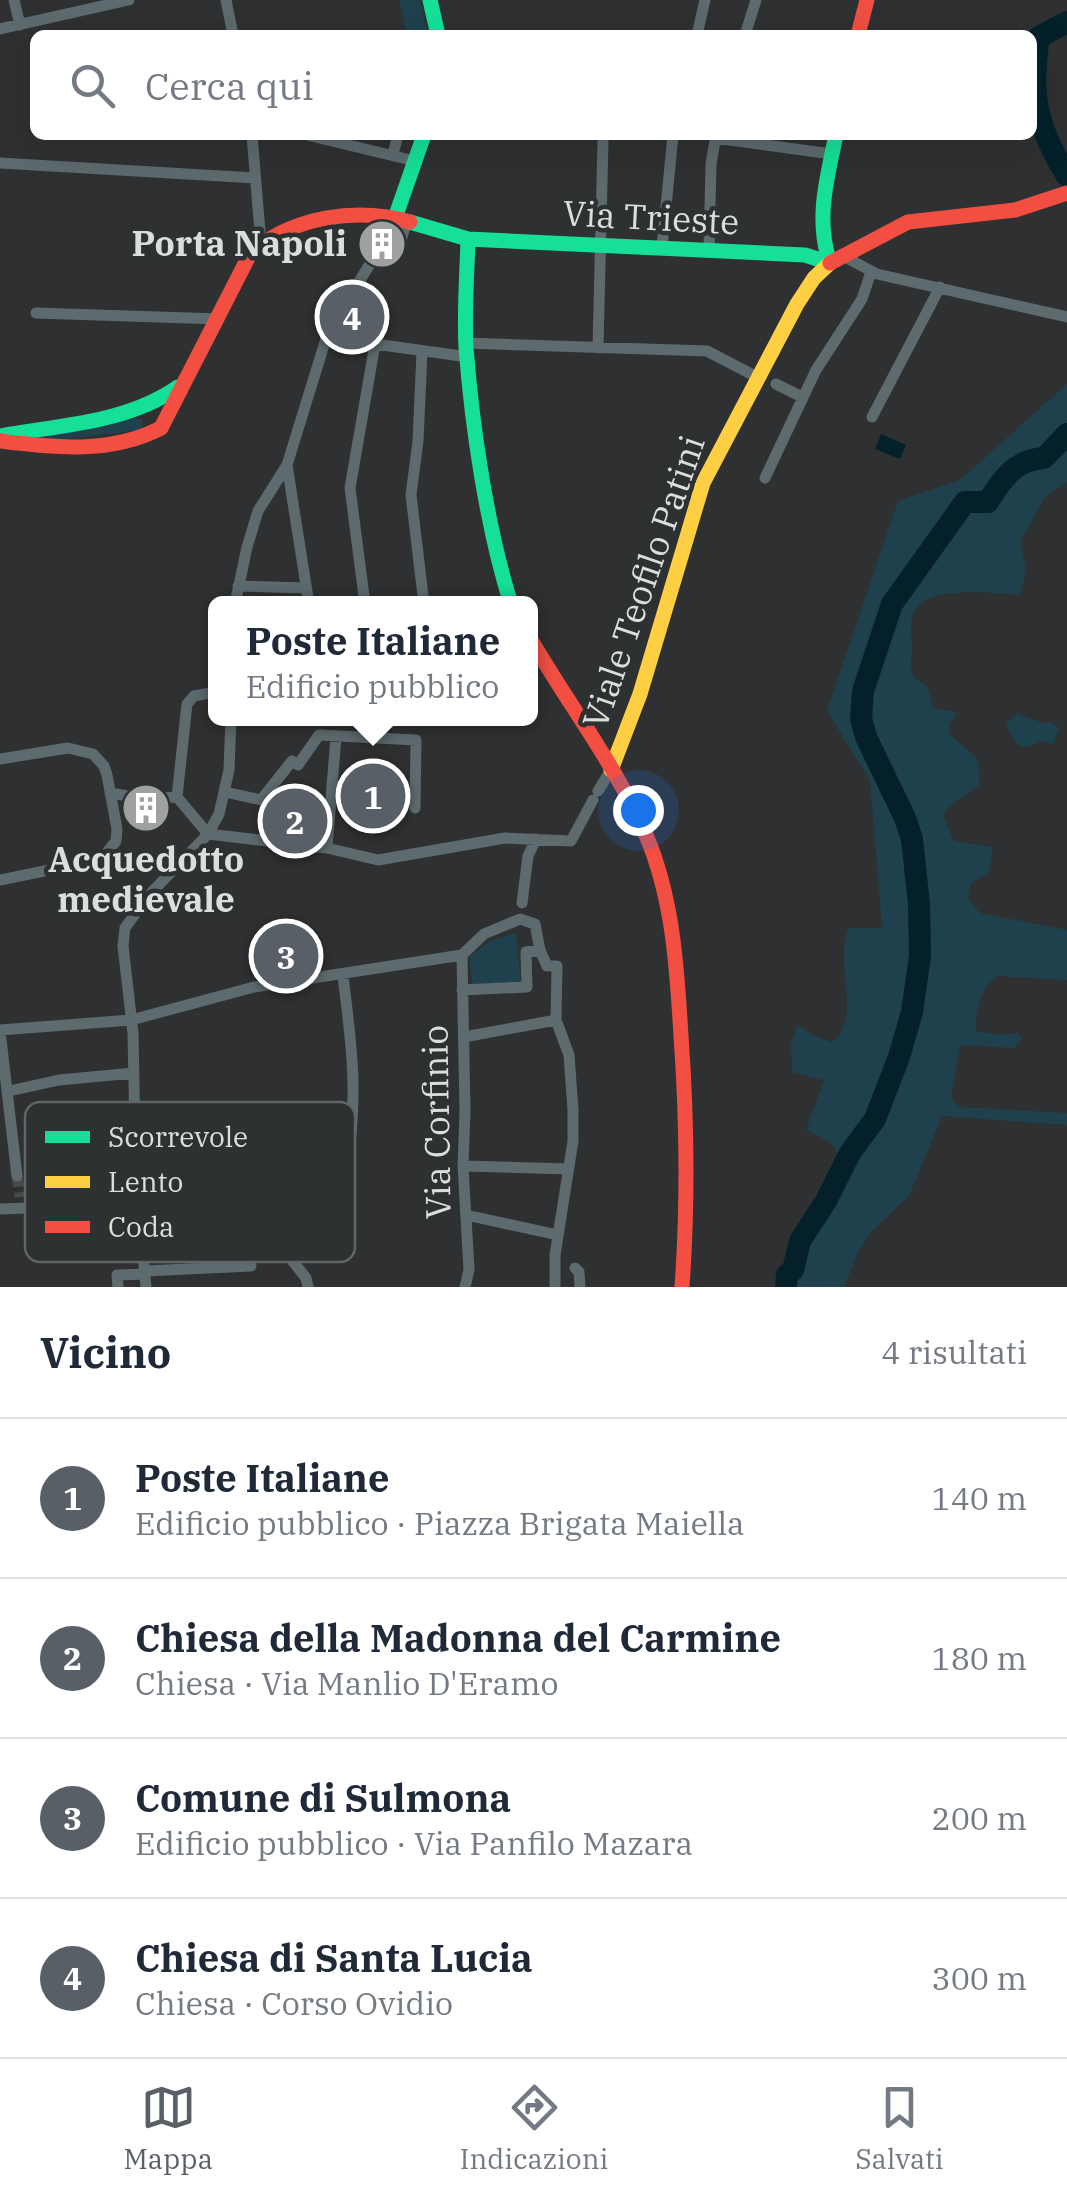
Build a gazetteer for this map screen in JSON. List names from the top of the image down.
{
  "streets": {
    "main road": ["Via Trieste", "Viale Teofilo Patini"],
    "street": ["Via Corfinio"]
  },
  "crossings": [
    ["Via Trieste", "Viale Teofilo Patini"]
  ],
  "places": {
    "building": ["Porta Napoli", "Acquedotto medievale"]
  },
  "legend": ["Scorrevole", "Lento", "Coda"],
  "page": {
    "search": "Cerca qui",
    "pins": [
      "4",
      "1",
      "2",
      "3"
    ],
    "popup": ["Poste Italiane", "Edificio pubblico"],
    "heading": ["Vicino", "4 risultati"],
    "list": [
      {
        "mark": "1",
        "name": "Poste Italiane",
        "note": "Edificio pubblico · Piazza Brigata Maiella",
        "value": "140 m"
      },
      {
        "mark": "2",
        "name": "Chiesa della Madonna del Carmine",
        "note": "Chiesa · Via Manlio D'Eramo",
        "value": "180 m"
      },
      {
        "mark": "3",
        "name": "Comune di Sulmona",
        "note": "Edificio pubblico · Via Panfilo Mazara",
        "value": "200 m"
      },
      {
        "mark": "4",
        "name": "Chiesa di Santa Lucia",
        "note": "Chiesa · Corso Ovidio",
        "value": "300 m"
      }
    ],
    "nav": ["Mappa", "Indicazioni", "Salvati"]
  }
}
